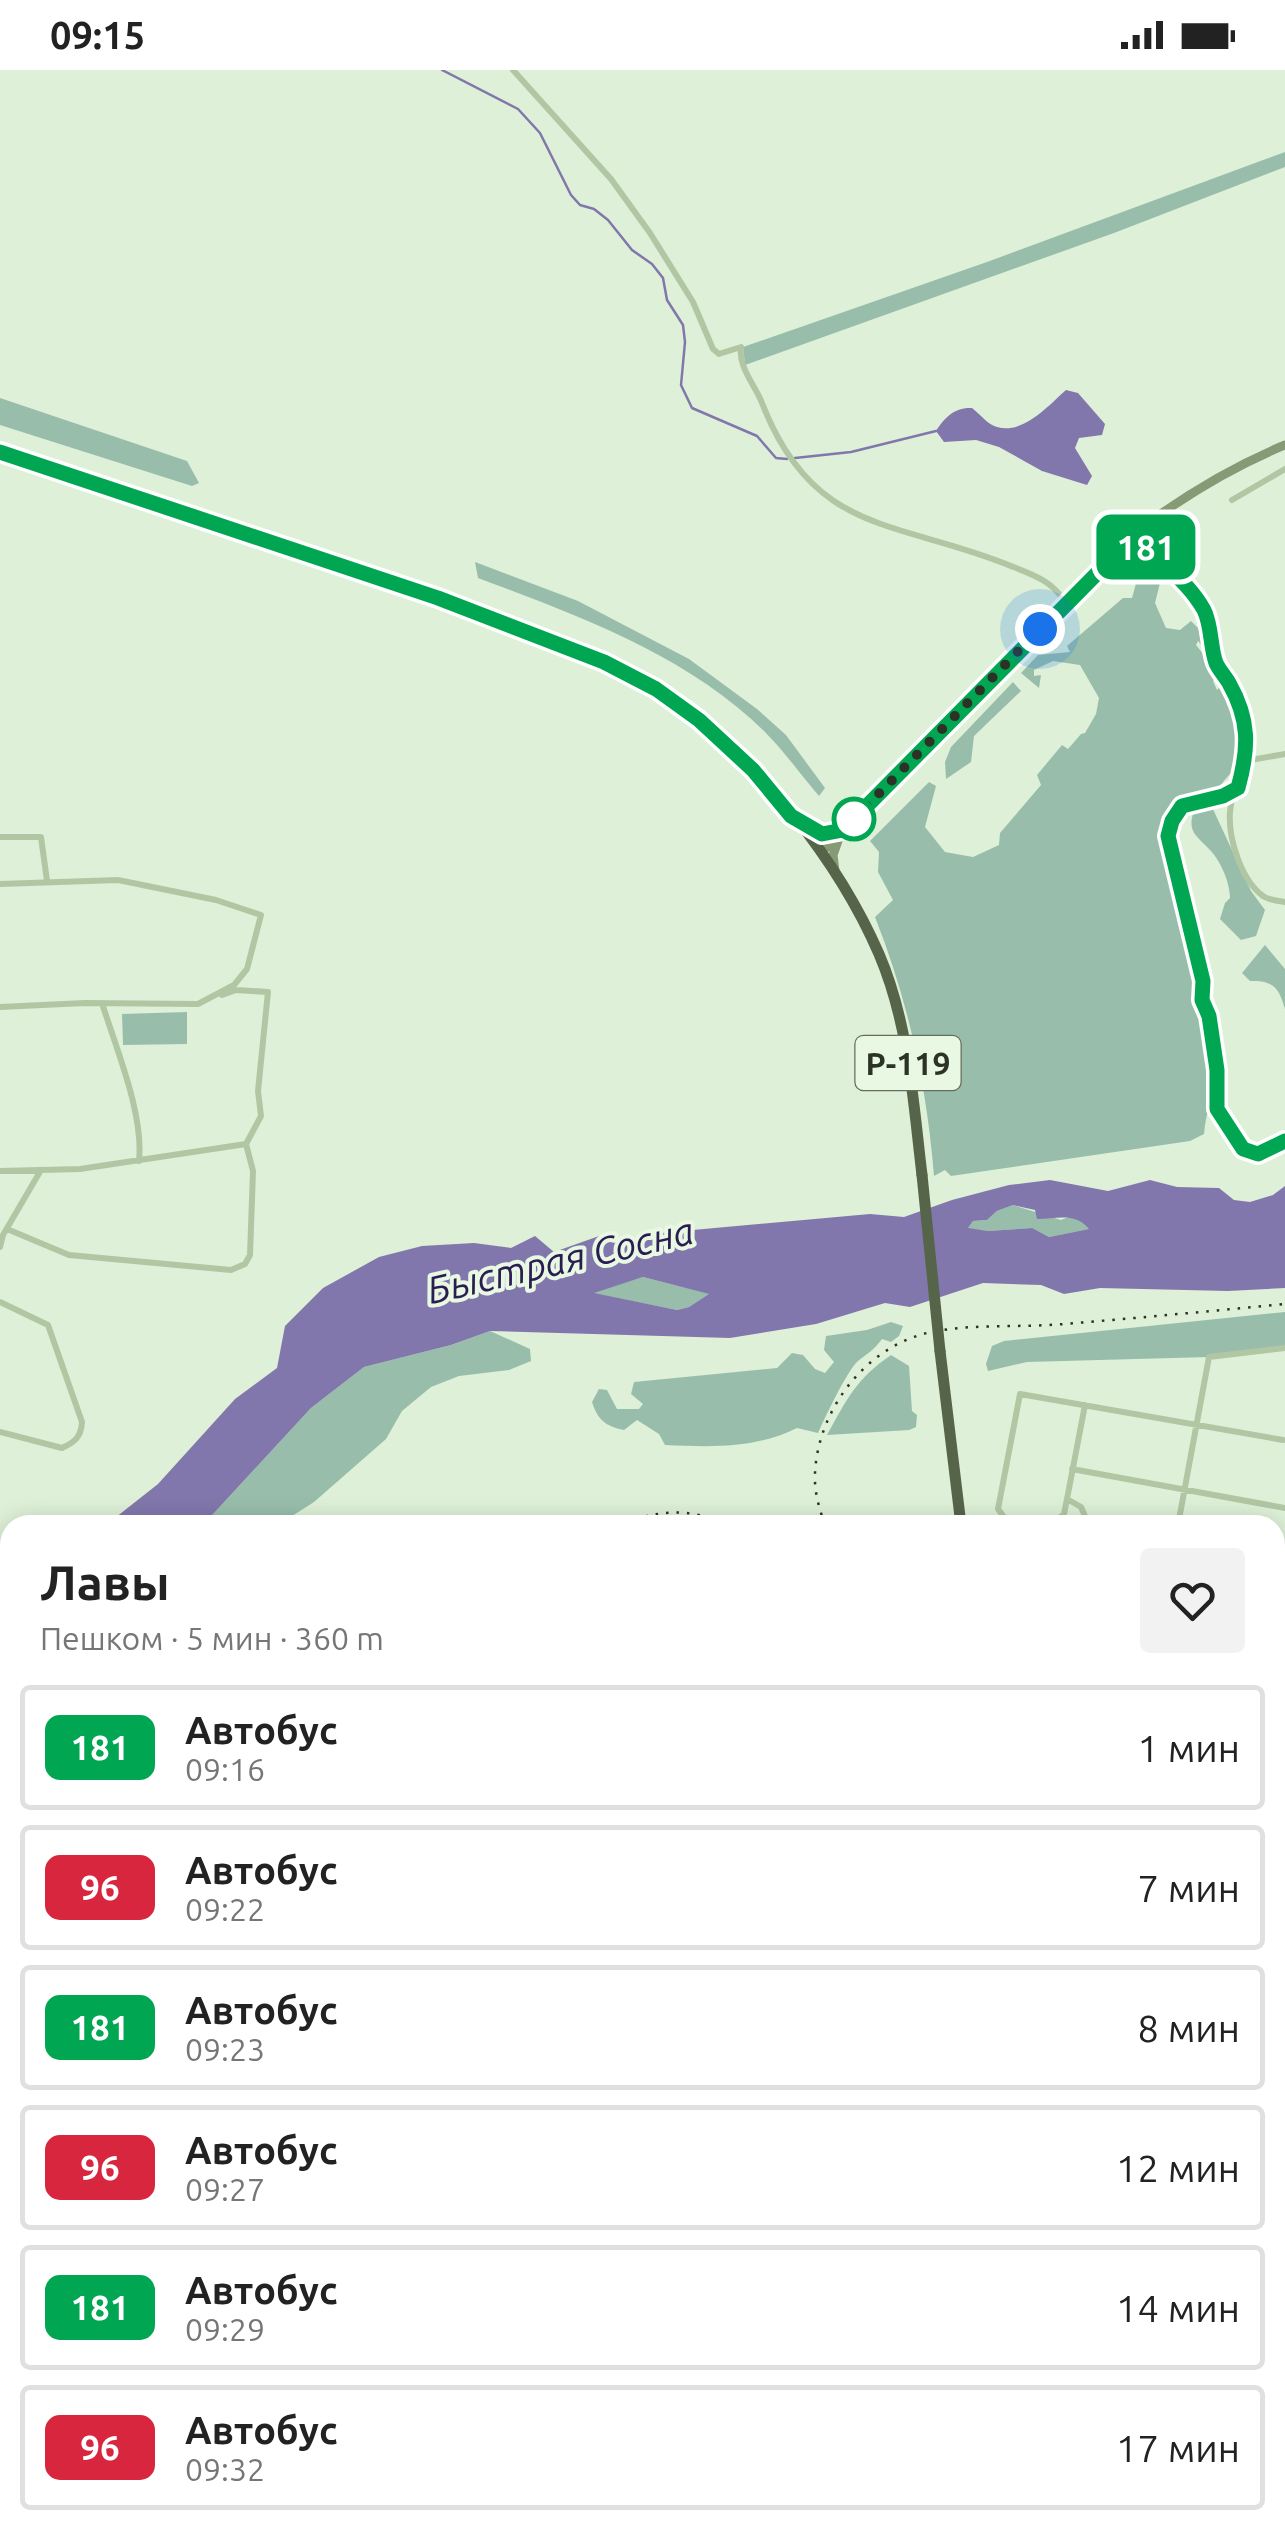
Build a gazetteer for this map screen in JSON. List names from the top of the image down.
{
  "streets": {
    "highway": ["Р-119"]
  },
  "water": ["Быстрая Сосна"],
  "lines": ["bus line 181"],
  "page": {
    "status": "09:15",
    "on_map": "181",
    "heading": ["Лавы", "Пешком · 5 мин · 360 m"],
    "list": [
      {
        "mark": "181",
        "name": "Автобус",
        "note": "09:16",
        "value": "1 мин"
      },
      {
        "mark": "96",
        "name": "Автобус",
        "note": "09:22",
        "value": "7 мин"
      },
      {
        "mark": "181",
        "name": "Автобус",
        "note": "09:23",
        "value": "8 мин"
      },
      {
        "mark": "96",
        "name": "Автобус",
        "note": "09:27",
        "value": "12 мин"
      },
      {
        "mark": "181",
        "name": "Автобус",
        "note": "09:29",
        "value": "14 мин"
      },
      {
        "mark": "96",
        "name": "Автобус",
        "note": "09:32",
        "value": "17 мин"
      }
    ]
  }
}
